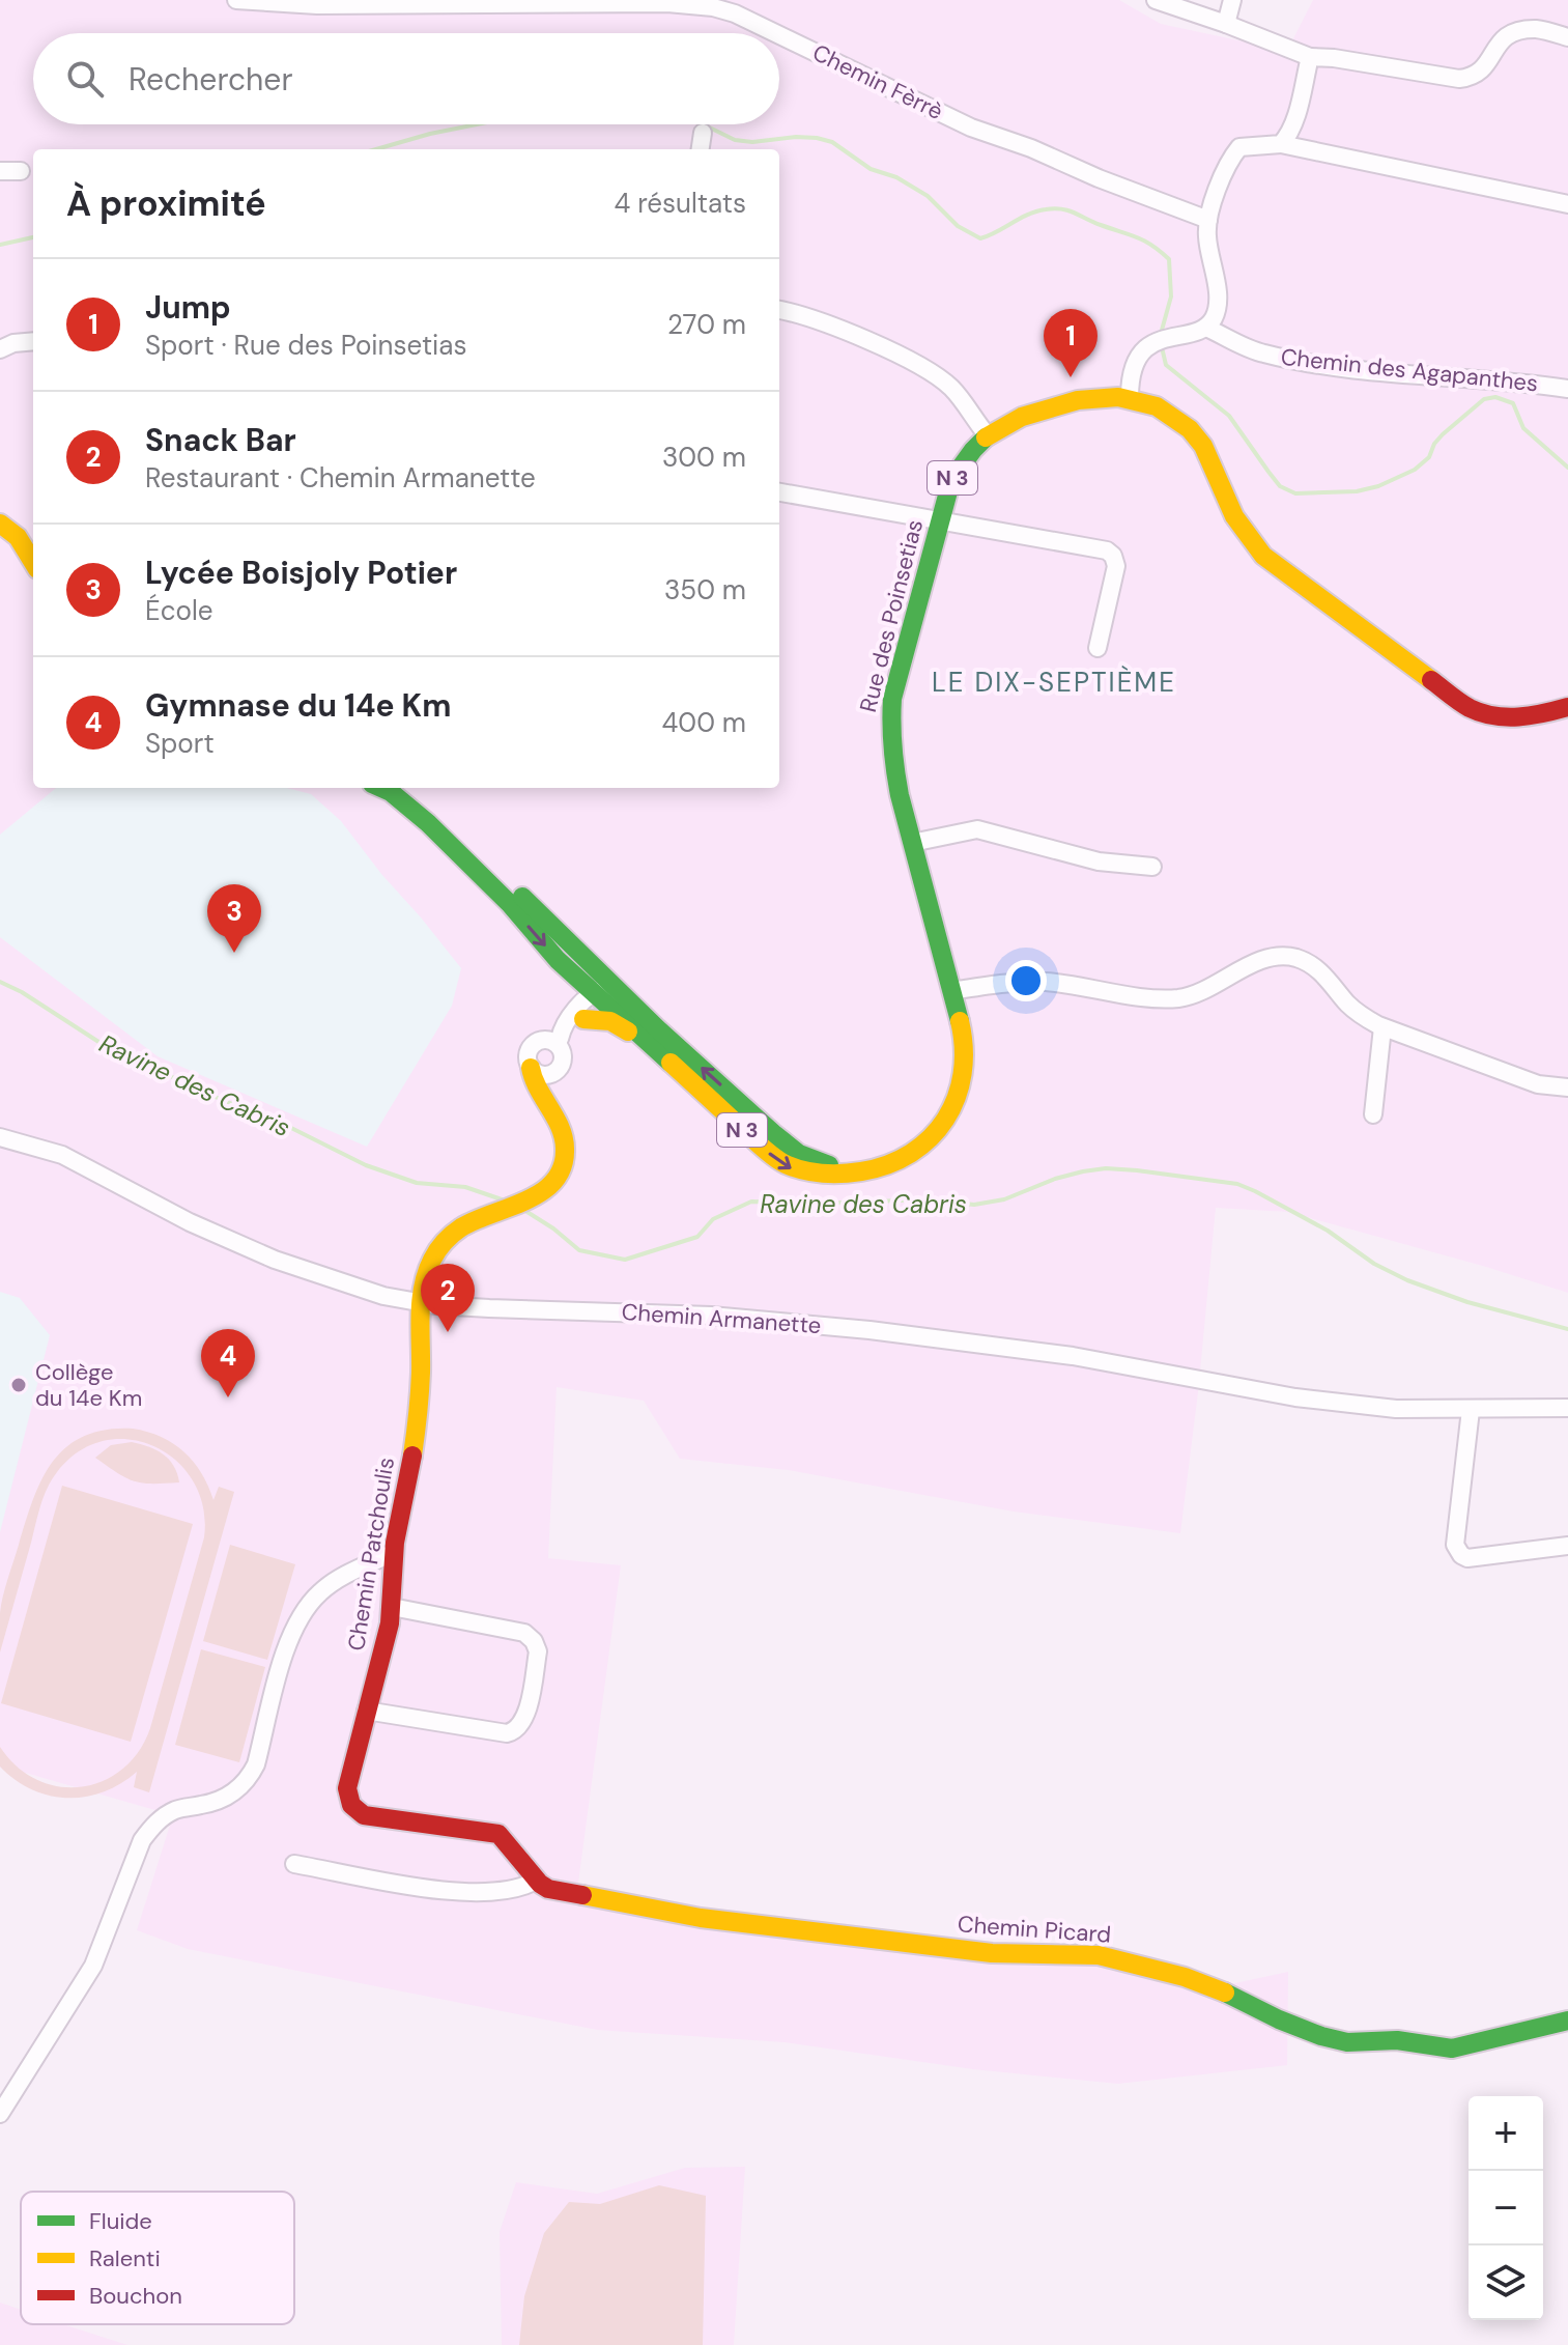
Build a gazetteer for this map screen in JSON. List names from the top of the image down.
{
  "streets": {
    "main road": [
      "N 3",
      "Rue des Poinsetias",
      "Chemin Patchoulis",
      "Chemin Picard"
    ],
    "street": ["Chemin Fèrrè", "Chemin des Agapanthes", "Chemin Armanette"]
  },
  "crossings": [
    ["Chemin Armanette", "Chemin Patchoulis"],
    ["Chemin Patchoulis", "Chemin Picard"]
  ],
  "districts": ["LE DIX-SEPTIÈME"],
  "water": ["Ravine des Cabris"],
  "places": ["Collège du 14e Km"],
  "legend": ["Fluide", "Ralenti", "Bouchon"],
  "page": {
    "search": "Rechercher",
    "heading": ["À proximité", "4 résultats"],
    "list": [
      {
        "mark": "1",
        "name": "Jump",
        "note": "Sport · Rue des Poinsetias",
        "value": "270 m"
      },
      {
        "mark": "2",
        "name": "Snack Bar",
        "note": "Restaurant · Chemin Armanette",
        "value": "300 m"
      },
      {
        "mark": "3",
        "name": "Lycée Boisjoly Potier",
        "note": "École",
        "value": "350 m"
      },
      {
        "mark": "4",
        "name": "Gymnase du 14e Km",
        "note": "Sport",
        "value": "400 m"
      }
    ],
    "pins": [
      "1",
      "3",
      "2",
      "4"
    ],
    "map_buttons": ["+", "−"]
  }
}
